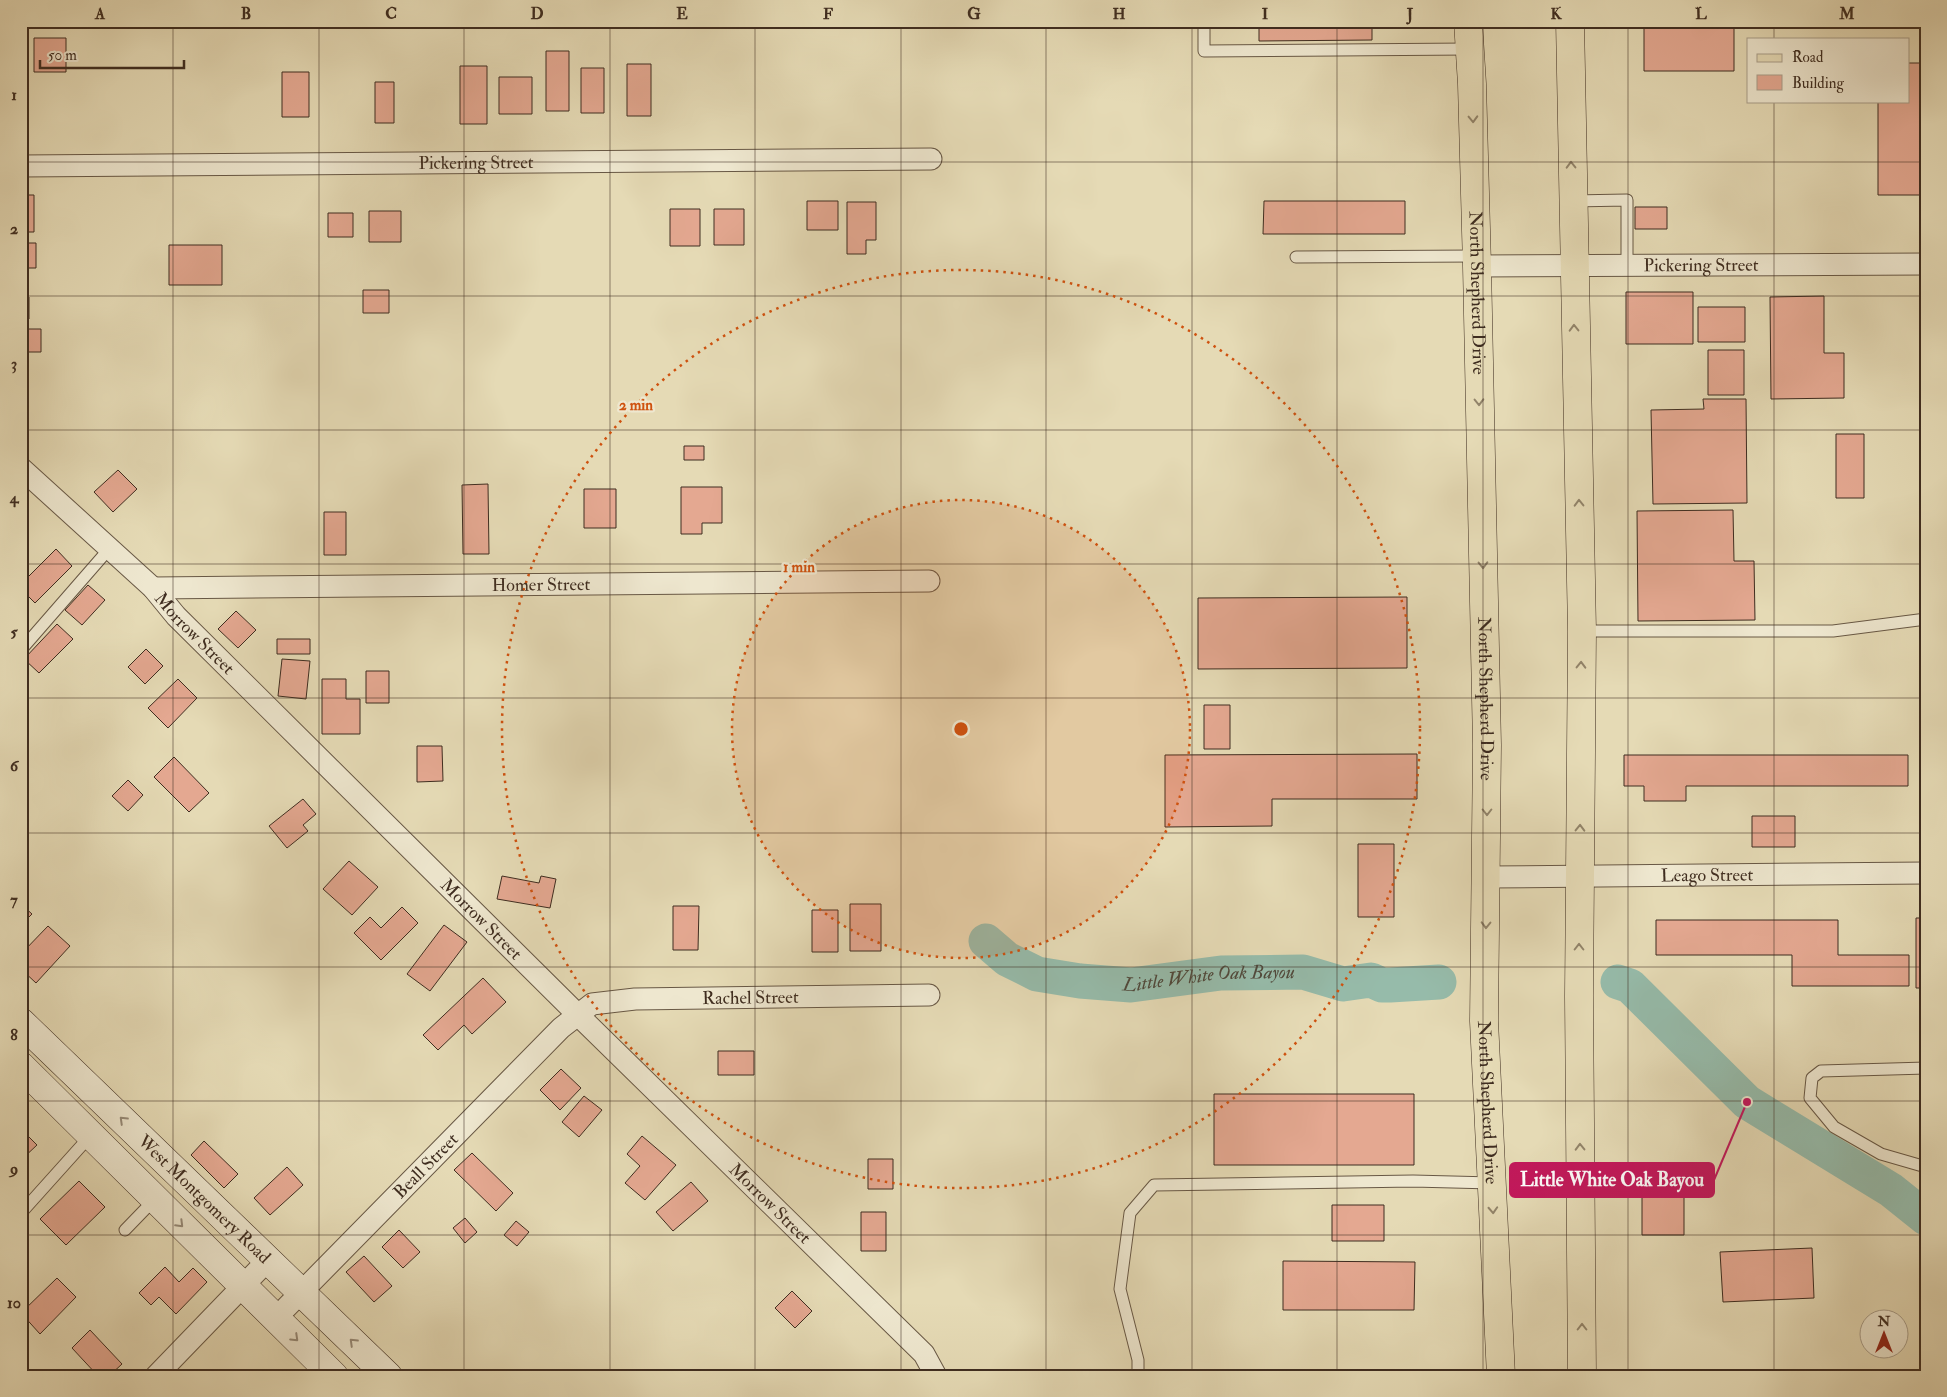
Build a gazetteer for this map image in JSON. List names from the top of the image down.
{
  "streets": {
    "main road": ["North Shepherd Drive", "West Montgomery Road"],
    "street": [
      "Pickering Street",
      "Homer Street",
      "Morrow Street",
      "Leago Street",
      "Rachel Street",
      "Beall Street"
    ]
  },
  "crossings": [
    ["Pickering Street", "North Shepherd Drive"],
    ["North Shepherd Drive", "Leago Street"],
    ["Homer Street", "Morrow Street"],
    ["Morrow Street", "Rachel Street"],
    ["Morrow Street", "Beall Street"],
    ["Rachel Street", "Beall Street"],
    ["Beall Street", "West Montgomery Road"]
  ],
  "water": ["Little White Oak Bayou"],
  "places": ["Little White Oak Bayou"],
  "legend": ["Road", "Building"],
  "scale_bar": "50 m",
  "north": "top",
  "grid": {
    "columns": [
      "A",
      "B",
      "C",
      "D",
      "E",
      "F",
      "G",
      "H",
      "I",
      "J",
      "K",
      "L",
      "M"
    ],
    "rows": [
      "1",
      "2",
      "3",
      "4",
      "5",
      "6",
      "7",
      "8",
      "9",
      "10"
    ]
  },
  "rings": ["2 min", "1 min"]
}
